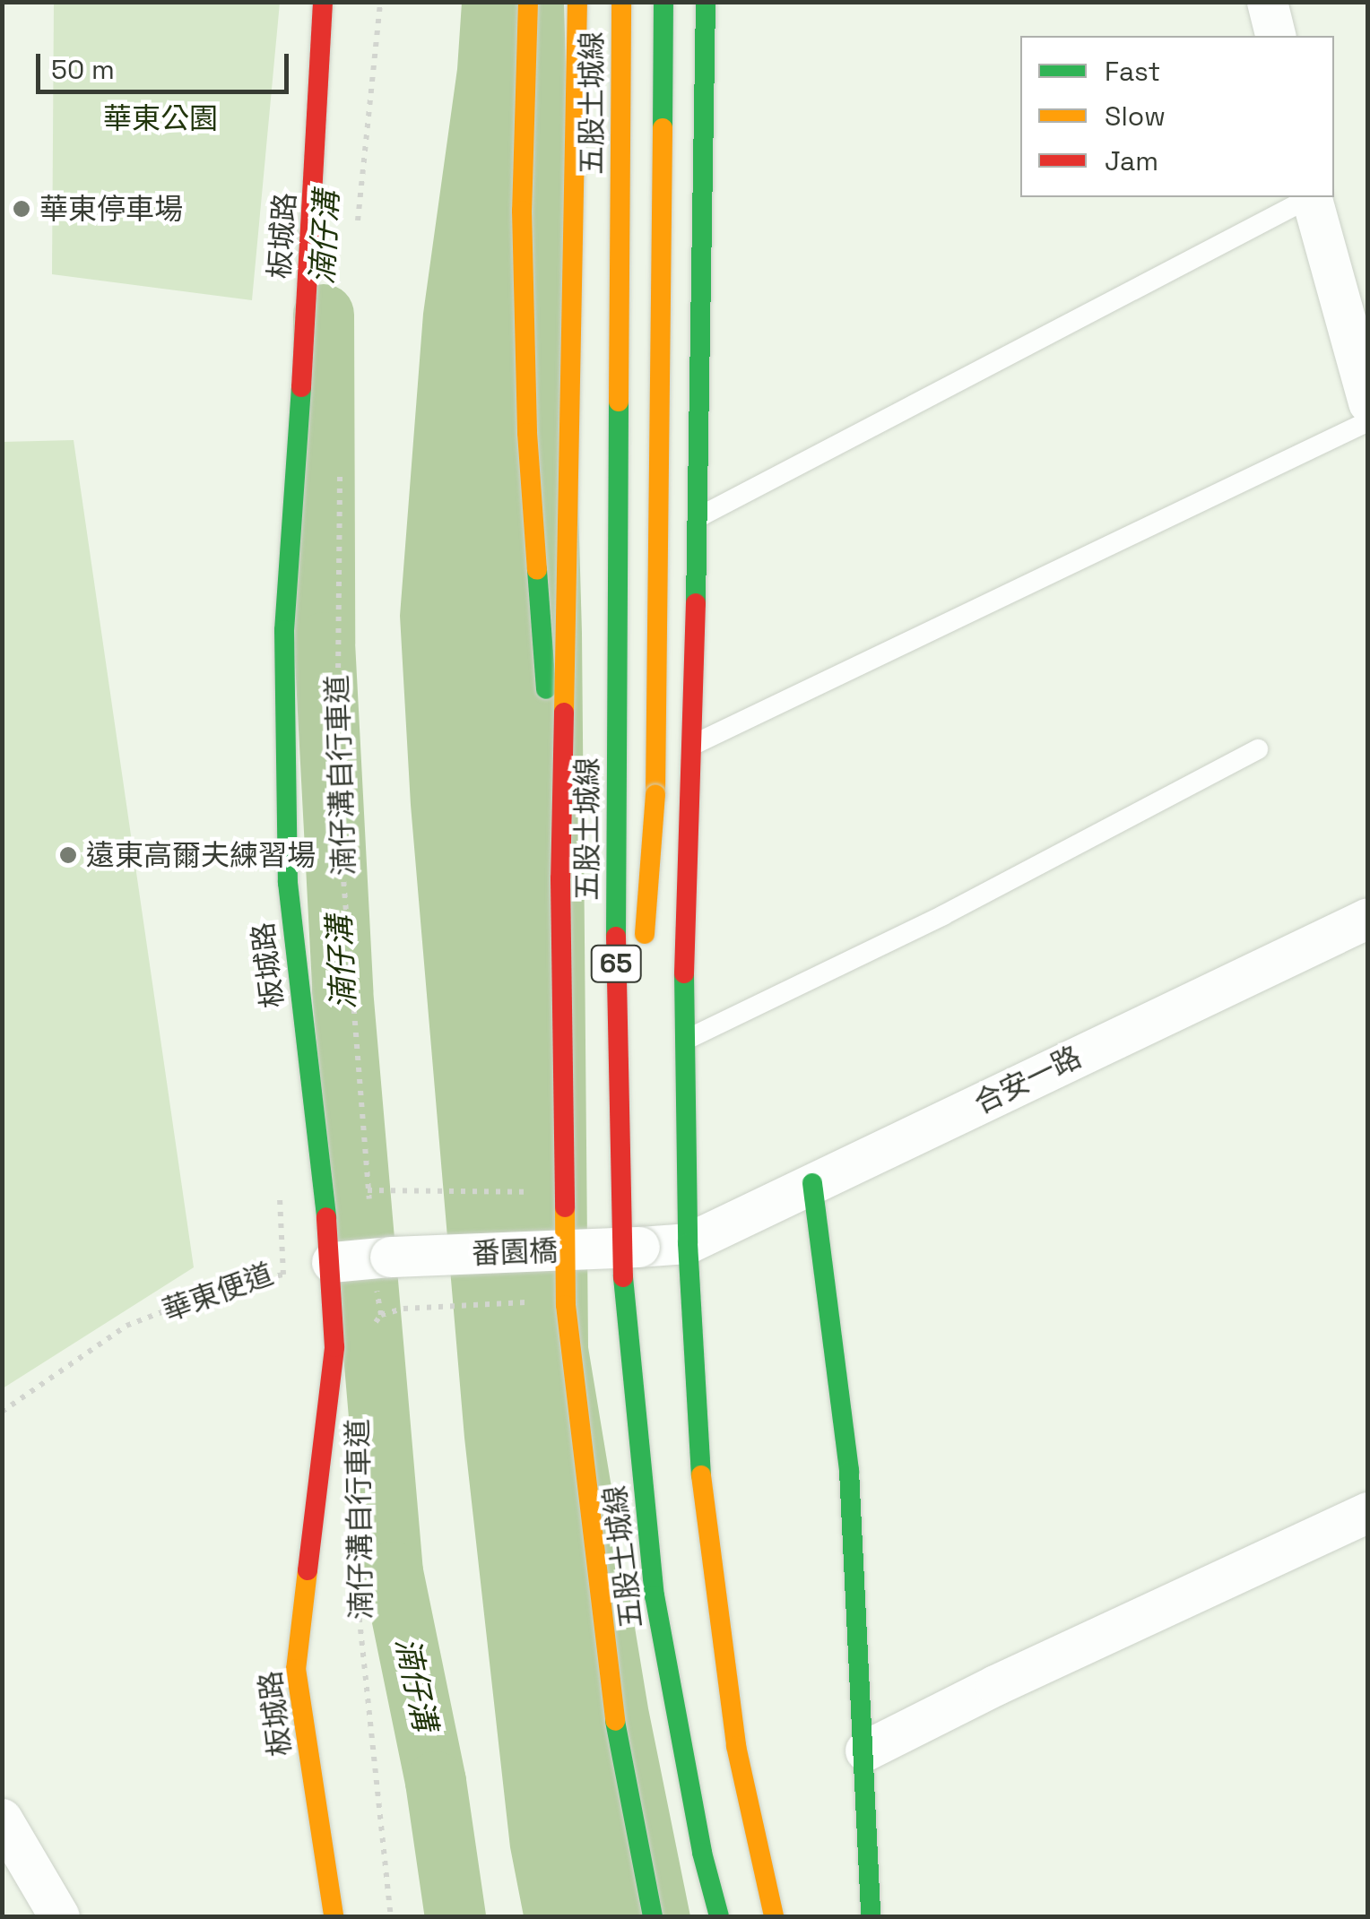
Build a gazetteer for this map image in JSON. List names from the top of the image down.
{
  "streets": {
    "main road": ["五股土城線", "板城路", "65"],
    "street": ["合安一路", "番園橋"],
    "path": ["湳仔溝自行車道", "華東便道"]
  },
  "crossings": [
    ["五股土城線", "番園橋"],
    ["板城路", "湳仔溝自行車道"],
    ["板城路", "番園橋"],
    ["板城路", "華東便道"],
    ["湳仔溝自行車道", "番園橋"],
    ["湳仔溝自行車道", "華東便道"],
    ["合安一路", "番園橋"]
  ],
  "water": ["湳仔溝"],
  "parks": ["華東公園"],
  "places": ["華東停車場", "遠東高爾夫練習場"],
  "legend": ["Fast", "Slow", "Jam"],
  "scale_bar": "50 m"
}
